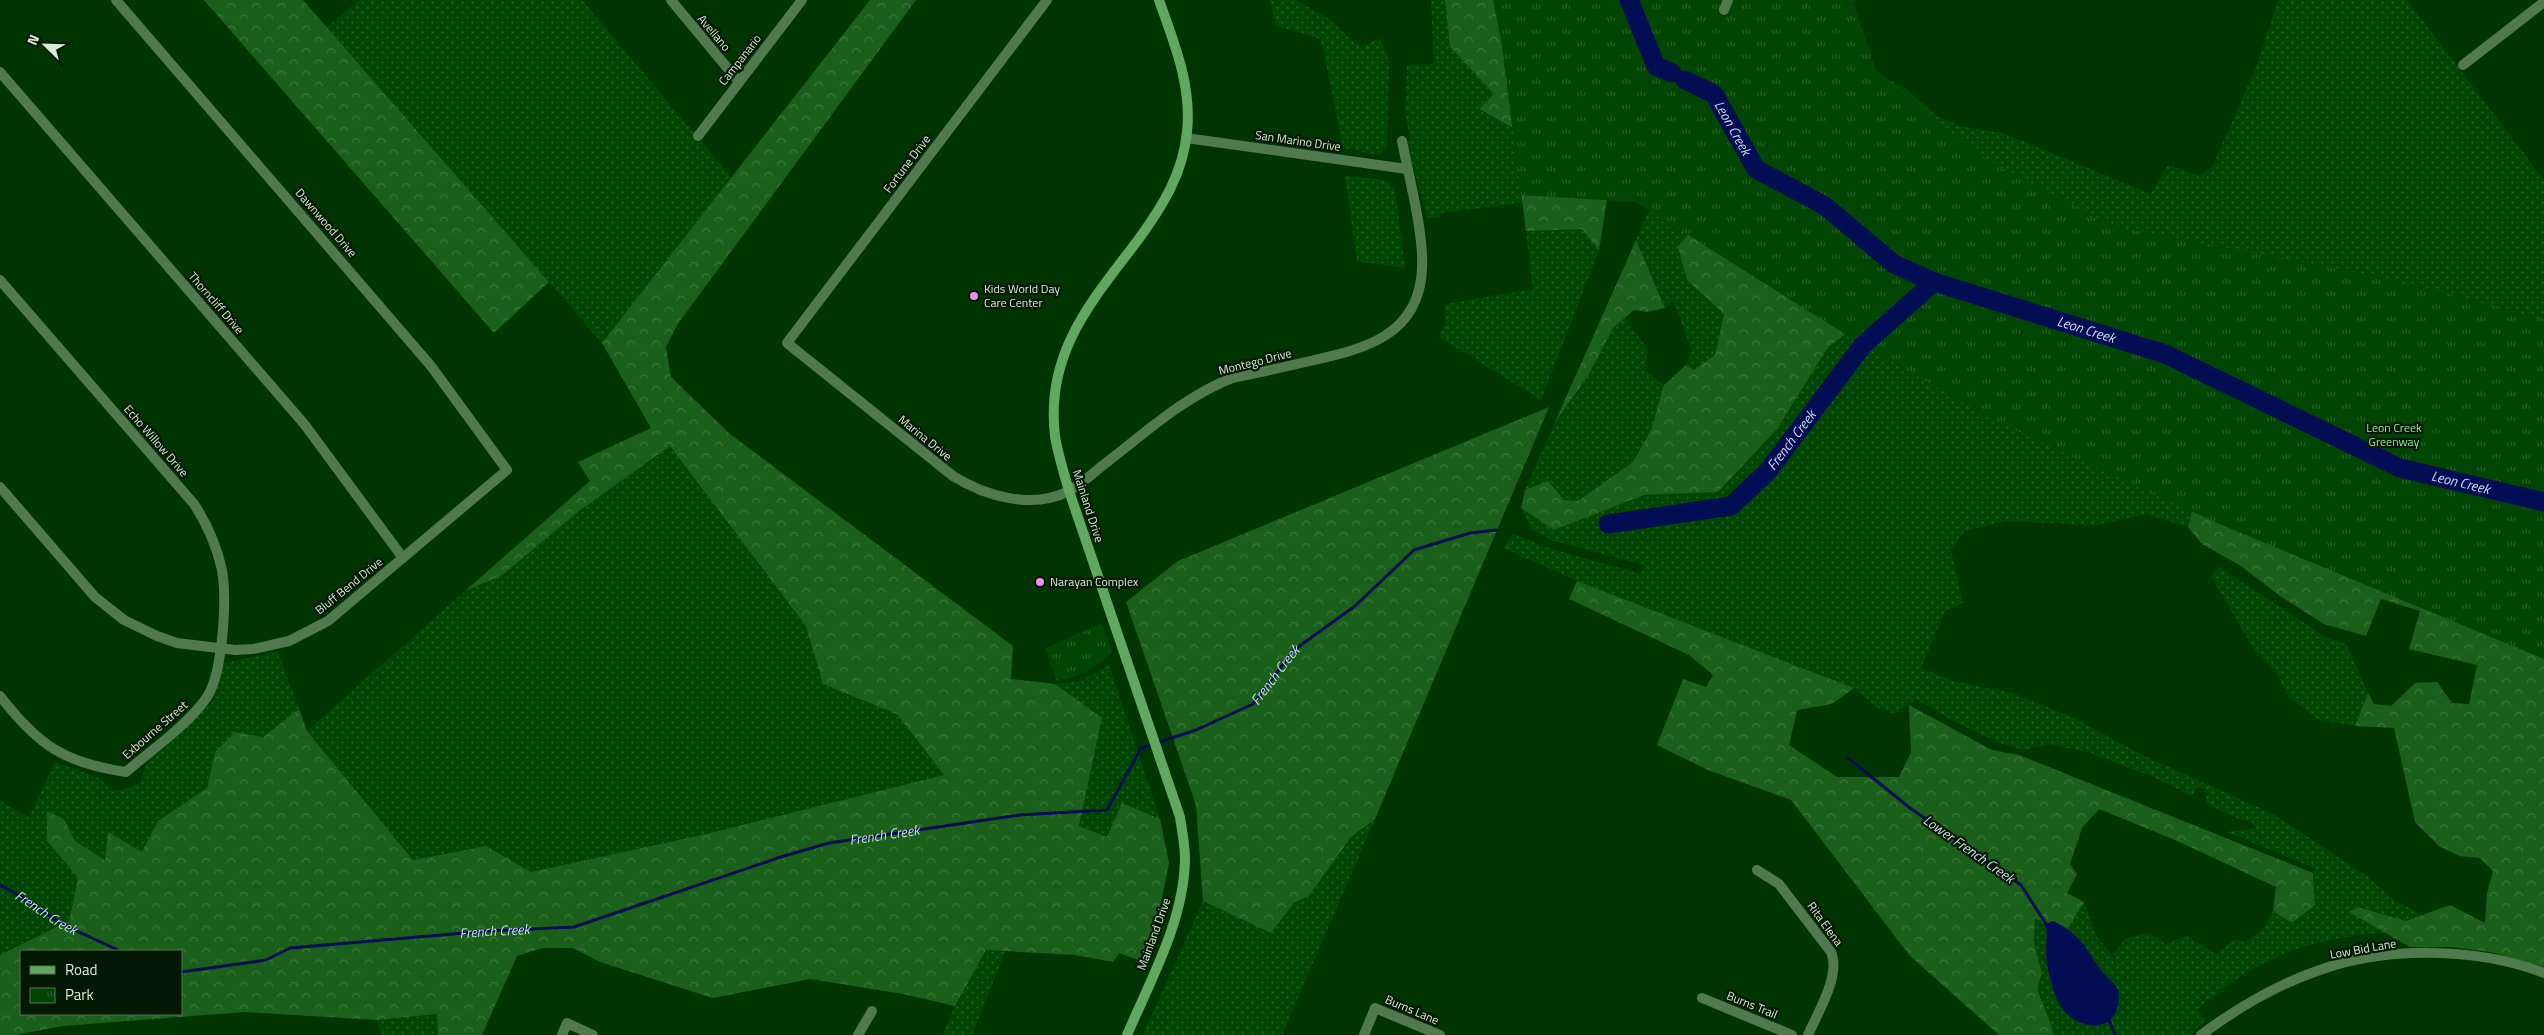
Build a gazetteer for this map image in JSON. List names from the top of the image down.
{
  "streets": {
    "main road": ["Mainland Drive"],
    "street": [
      "Avellano",
      "Campanario",
      "San Marino Drive",
      "Fortune Drive",
      "Dawnwood Drive",
      "Thorncliff Drive",
      "Montego Drive",
      "Marina Drive",
      "Echo Willow Drive",
      "Bluff Bend Drive",
      "Exbourne Street",
      "Rita Elena",
      "Low Bid Lane",
      "Burns Trail",
      "Burns Lane"
    ]
  },
  "crossings": [
    ["Avellano", "Campanario"],
    ["San Marino Drive", "Montego Drive"],
    ["San Marino Drive", "Mainland Drive"],
    ["Fortune Drive", "Marina Drive"],
    ["Dawnwood Drive", "Bluff Bend Drive"],
    ["Thorncliff Drive", "Bluff Bend Drive"],
    ["Montego Drive", "Marina Drive"],
    ["Montego Drive", "Mainland Drive"],
    ["Marina Drive", "Mainland Drive"],
    ["Echo Willow Drive", "Bluff Bend Drive"],
    ["Echo Willow Drive", "Exbourne Street"],
    ["Bluff Bend Drive", "Exbourne Street"]
  ],
  "water": ["Leon Creek", "French Creek", "Lower French Creek"],
  "parks": ["Leon Creek Greenway"],
  "places": ["Kids World Day Care Center", "Narayan Complex"],
  "legend": ["Road", "Park"],
  "north": "top left"
}
